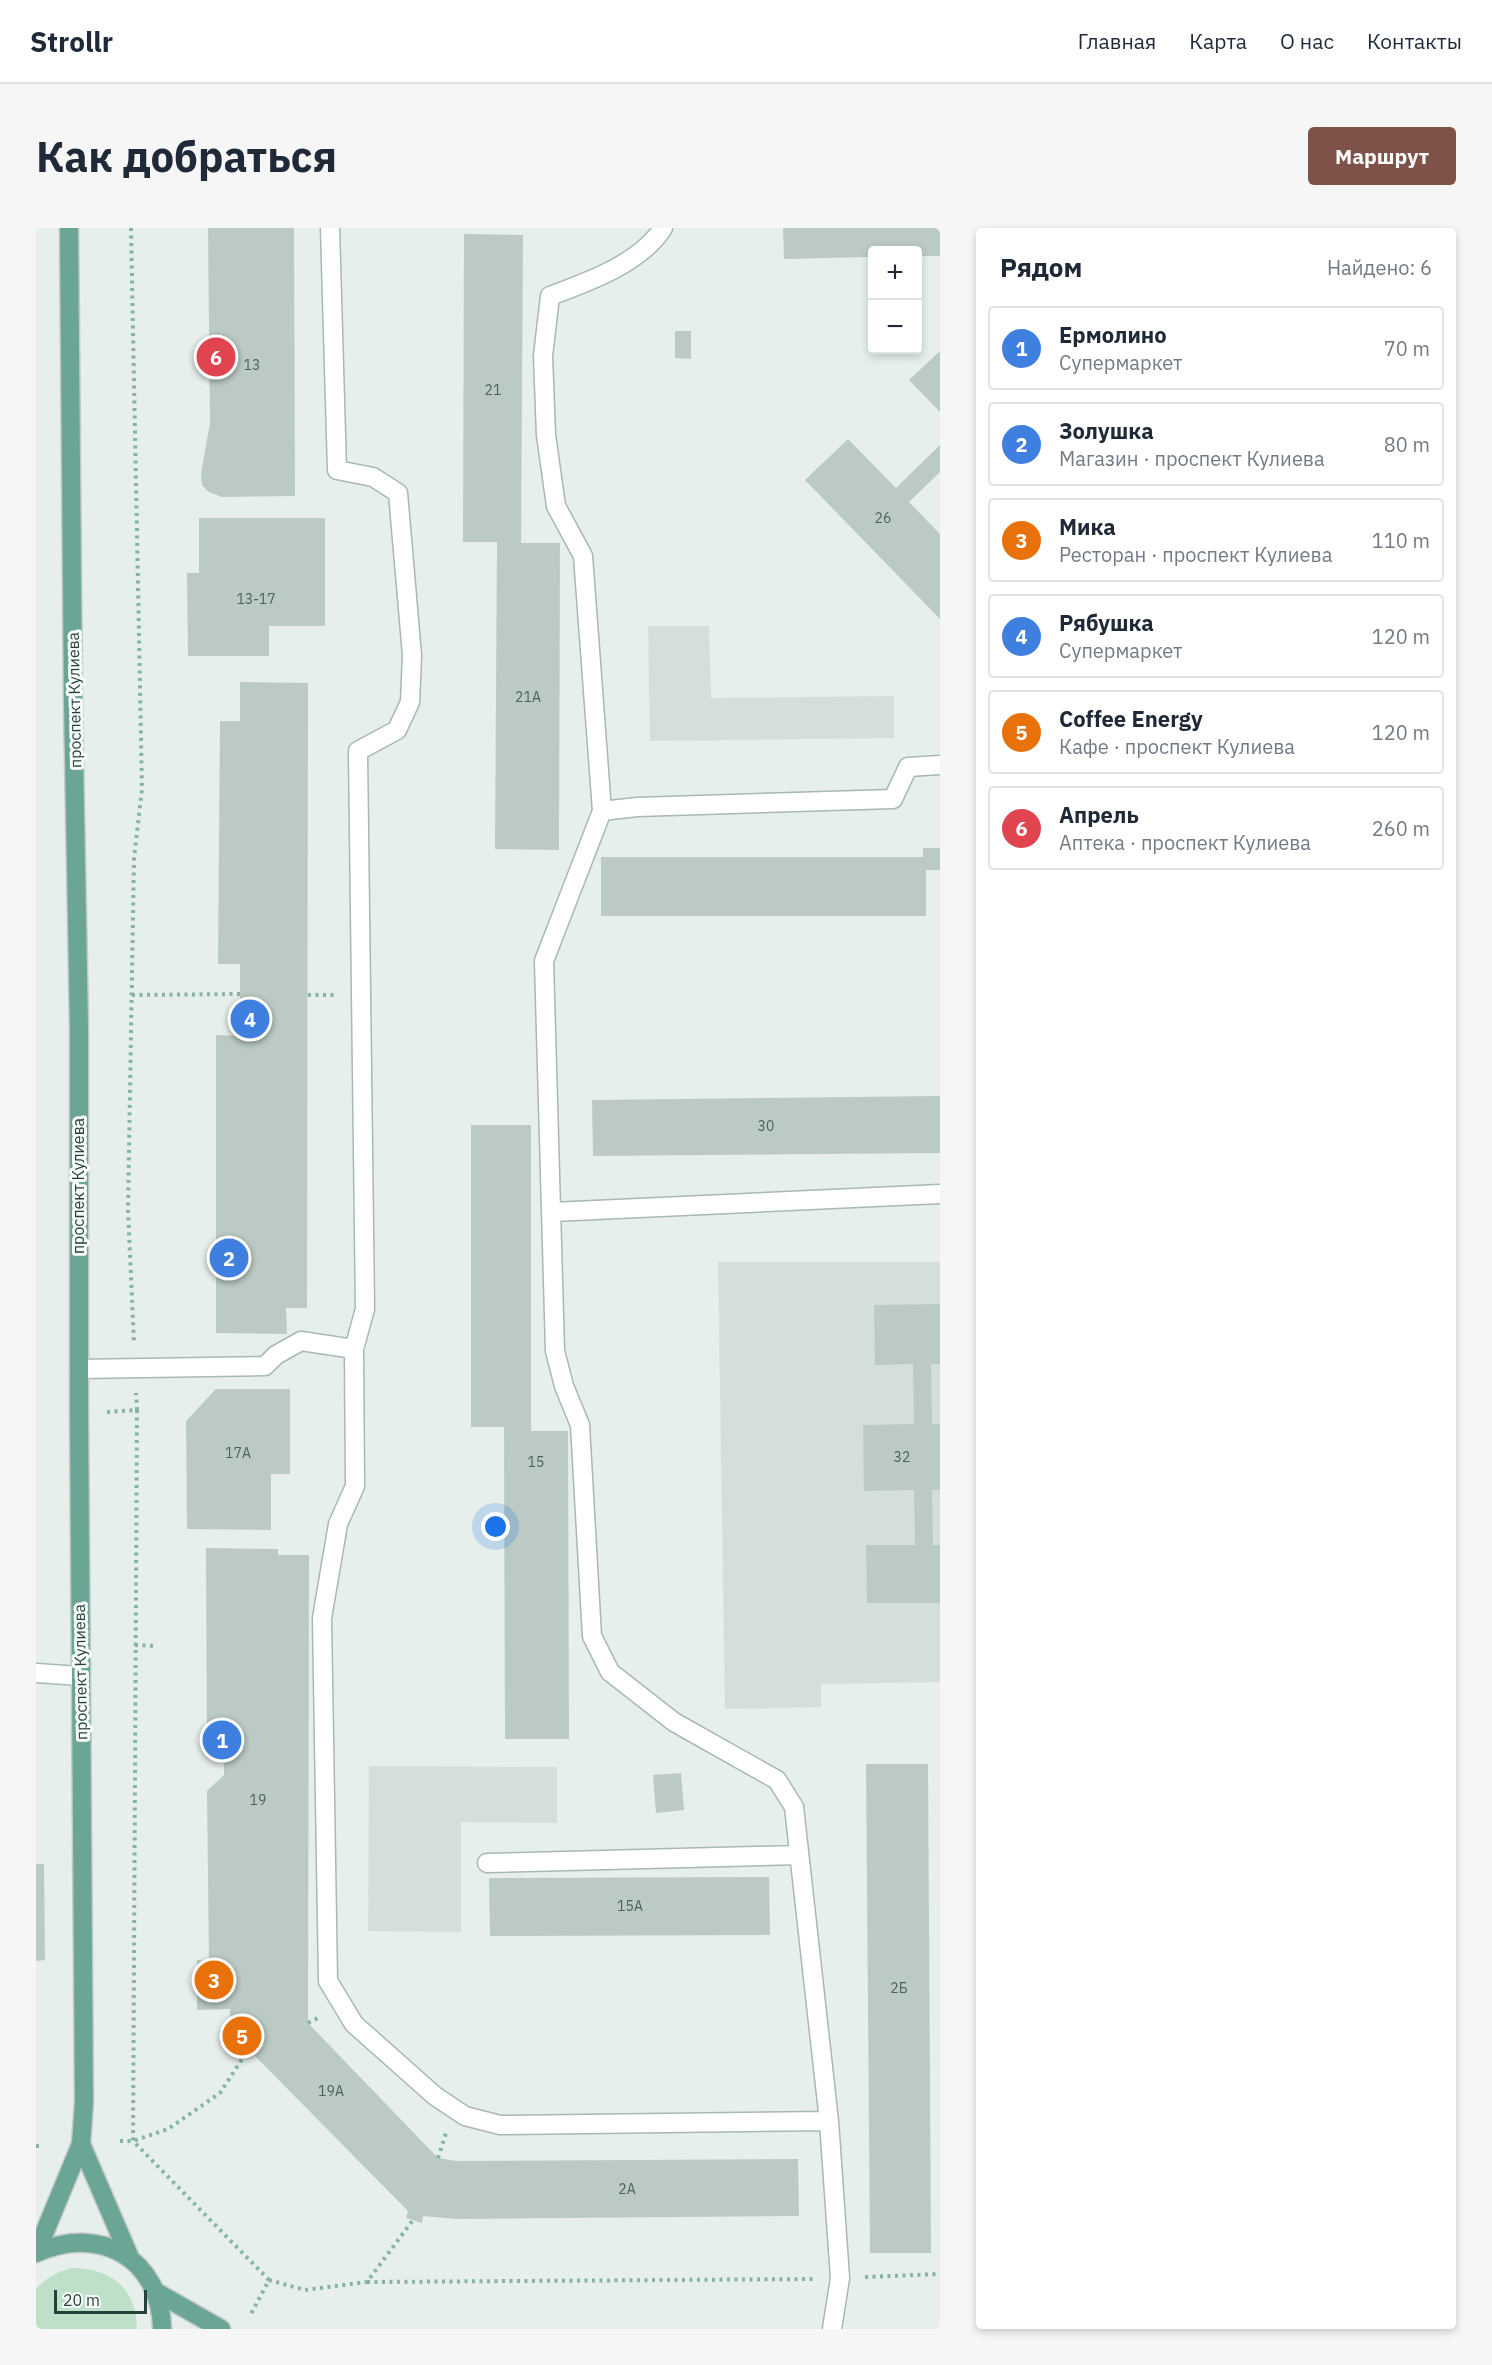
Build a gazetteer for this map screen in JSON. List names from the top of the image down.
{
  "streets": {
    "main road": ["проспект Кулиева"]
  },
  "house_numbers": [
    "13",
    "21",
    "26",
    "13-17",
    "21А",
    "30",
    "17А",
    "32",
    "15",
    "19",
    "15А",
    "2Б",
    "19А",
    "2А"
  ],
  "scale_bar": "20 m",
  "page": {
    "header": "Strollr",
    "nav": [
      "Главная",
      "Карта",
      "О нас",
      "Контакты"
    ],
    "buttons": "Маршрут",
    "title": "Как добраться",
    "heading": ["Рядом", "Найдено: 6"],
    "map_buttons": ["+", "−"],
    "list": [
      {
        "mark": "1",
        "name": "Ермолино",
        "note": "Супермаркет",
        "value": "70 m"
      },
      {
        "mark": "2",
        "name": "Золушка",
        "note": "Магазин · проспект Кулиева",
        "value": "80 m"
      },
      {
        "mark": "3",
        "name": "Мика",
        "note": "Ресторан · проспект Кулиева",
        "value": "110 m"
      },
      {
        "mark": "4",
        "name": "Рябушка",
        "note": "Супермаркет",
        "value": "120 m"
      },
      {
        "mark": "5",
        "name": "Coffee Energy",
        "note": "Кафе · проспект Кулиева",
        "value": "120 m"
      },
      {
        "mark": "6",
        "name": "Апрель",
        "note": "Аптека · проспект Кулиева",
        "value": "260 m"
      }
    ],
    "pins": [
      "6",
      "4",
      "2",
      "1",
      "3",
      "5"
    ],
    "scale": "20 m"
  }
}
